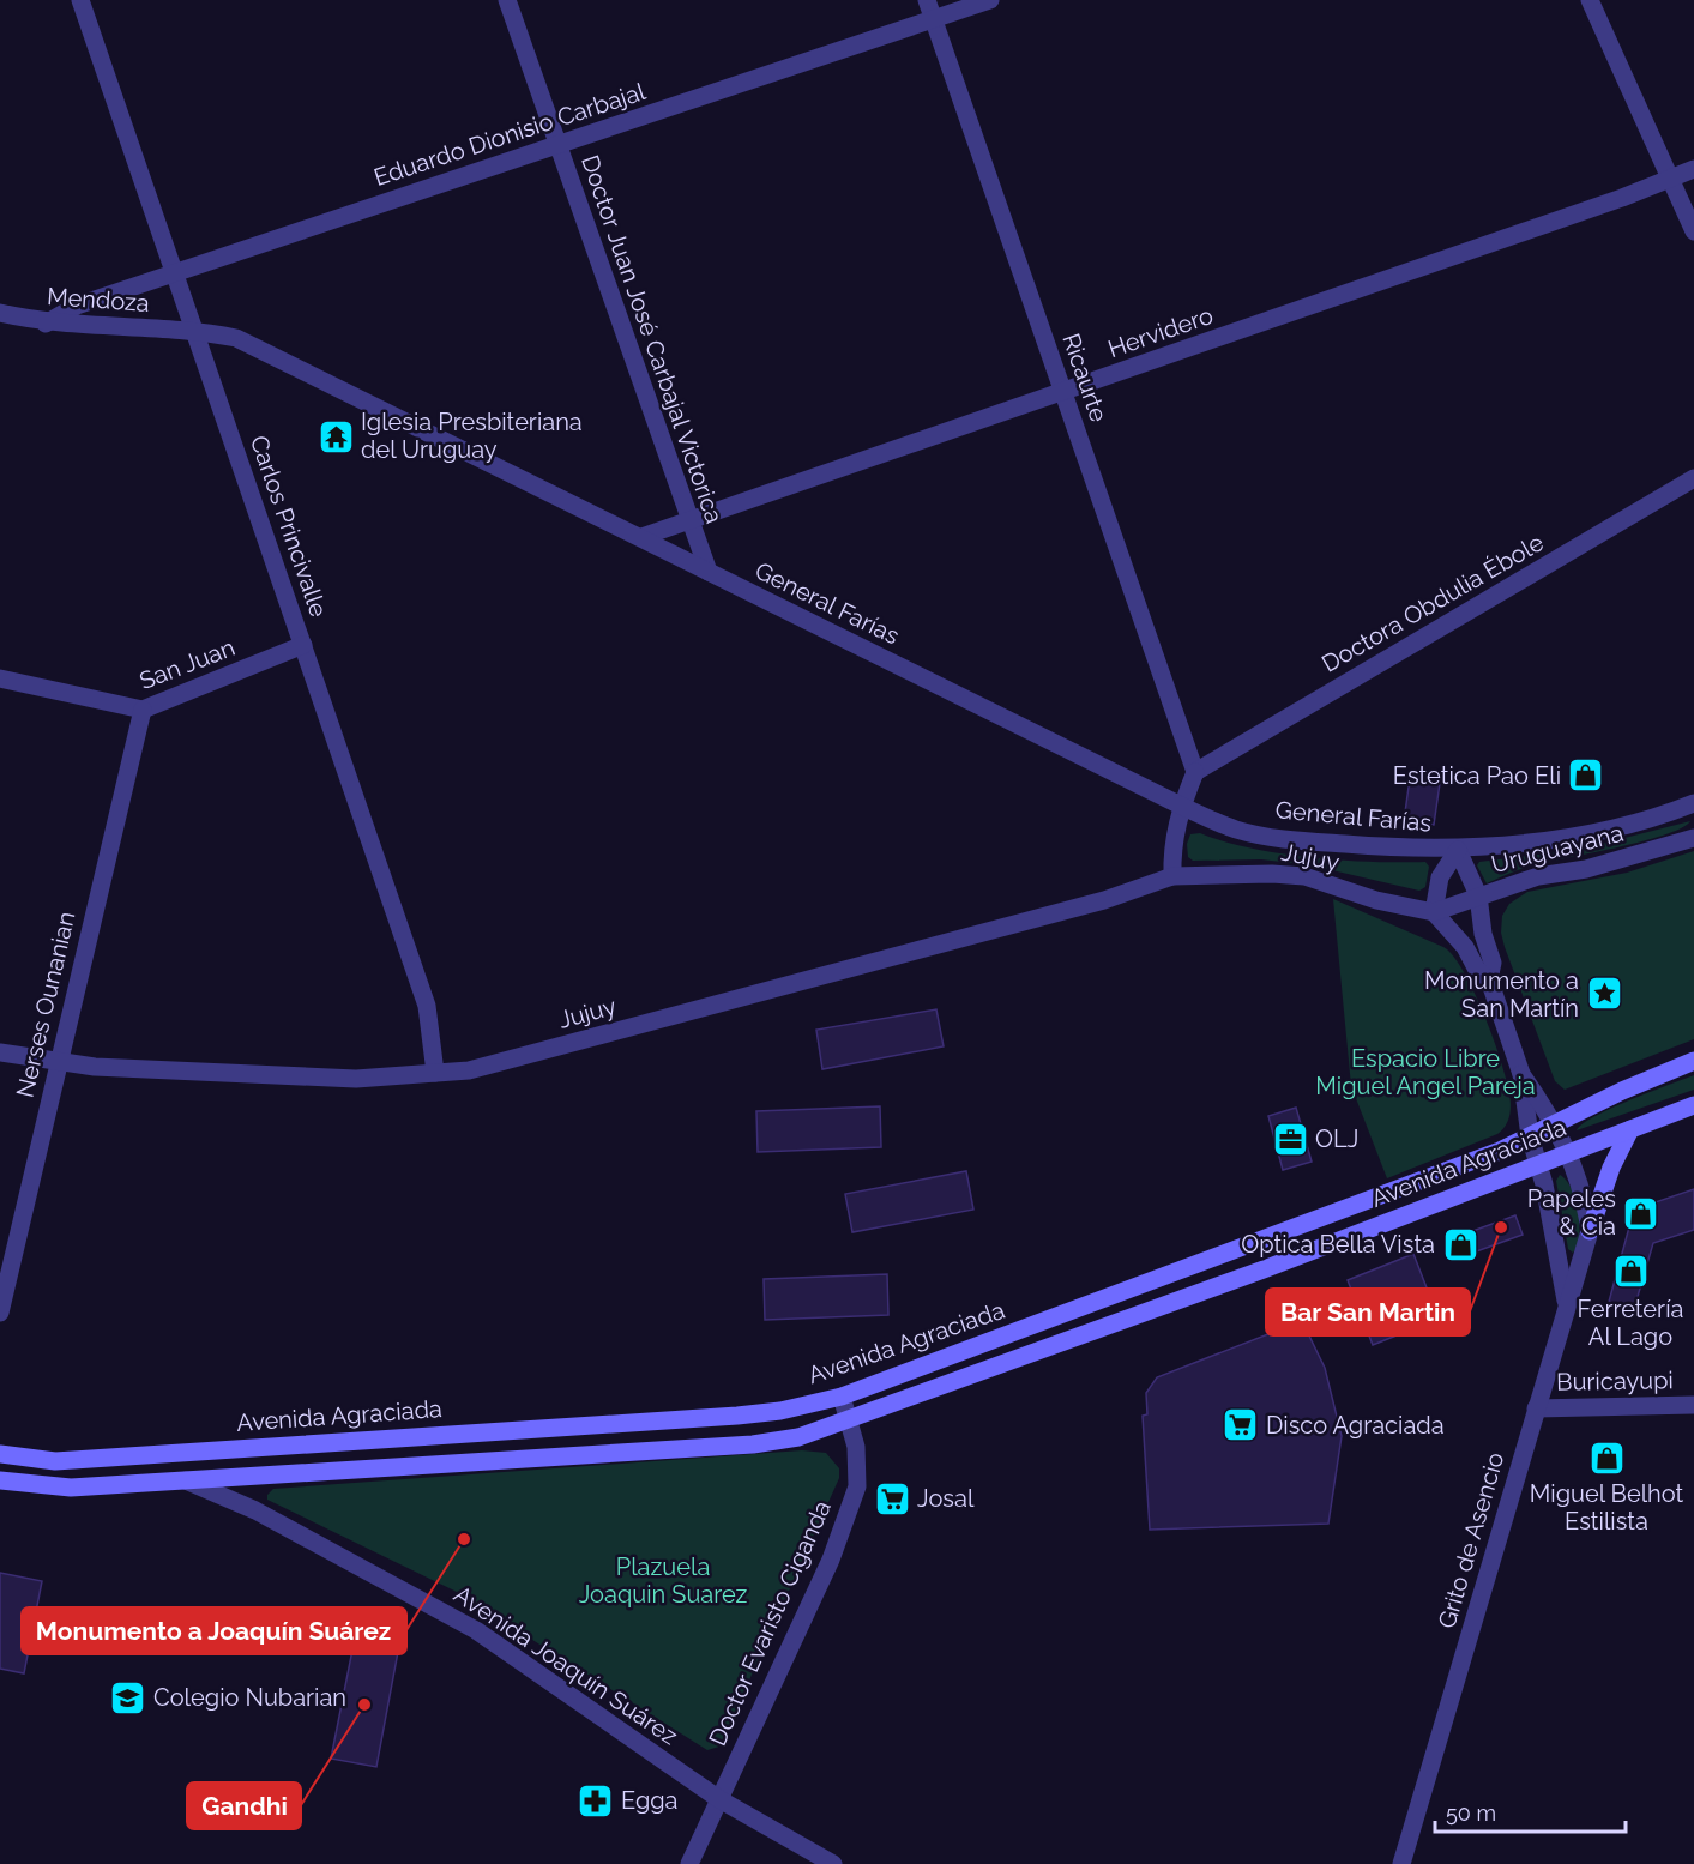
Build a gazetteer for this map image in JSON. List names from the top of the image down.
{
  "streets": {
    "main road": ["Avenida Agraciada"],
    "street": [
      "Eduardo Dionisio Carbajal",
      "Mendoza",
      "Hervidero",
      "Doctor Juan José Carbajal Victorica",
      "Ricaurte",
      "Carlos Princivalle",
      "General Farías",
      "Doctora Obdulia Ébole",
      "San Juan",
      "Uruguayana",
      "Jujuy",
      "Nerses Ounanian",
      "Buricayupi",
      "Grito de Asencio",
      "Doctor Evaristo Ciganda",
      "Avenida Joaquín Suárez"
    ]
  },
  "crossings": [
    ["Eduardo Dionisio Carbajal", "Mendoza"],
    ["Eduardo Dionisio Carbajal", "Doctor Juan José Carbajal Victorica"],
    ["Eduardo Dionisio Carbajal", "Ricaurte"],
    ["Eduardo Dionisio Carbajal", "Carlos Princivalle"],
    ["Mendoza", "Carlos Princivalle"],
    ["Mendoza", "General Farías"],
    ["Hervidero", "Doctor Juan José Carbajal Victorica"],
    ["Hervidero", "Ricaurte"],
    ["Hervidero", "General Farías"],
    ["Doctor Juan José Carbajal Victorica", "General Farías"],
    ["Ricaurte", "Doctora Obdulia Ébole"],
    ["Carlos Princivalle", "General Farías"],
    ["Carlos Princivalle", "San Juan"],
    ["Carlos Princivalle", "Jujuy"],
    ["General Farías", "Uruguayana"],
    ["San Juan", "Nerses Ounanian"],
    ["Uruguayana", "Jujuy"],
    ["Jujuy", "Nerses Ounanian"],
    ["Avenida Agraciada", "Doctor Evaristo Ciganda"],
    ["Avenida Agraciada", "Avenida Joaquín Suárez"],
    ["Buricayupi", "Grito de Asencio"],
    ["Doctor Evaristo Ciganda", "Avenida Joaquín Suárez"]
  ],
  "parks": ["Espacio Libre Miguel Angel Pareja", "Plazuela Joaquin Suarez"],
  "places": {
    "temple": ["Iglesia Presbiteriana del Uruguay"],
    "shop": [
      "Estetica Pao Eli",
      "Papeles & Cia",
      "Optica Bella Vista",
      "Ferretería Al Lago",
      "Miguel Belhot Estilista"
    ],
    "place": ["Monumento a San Martín"],
    "office": ["OLJ"],
    "other": ["Bar San Martin", "Monumento a Joaquín Suárez", "Gandhi"],
    "supermarket": ["Disco Agraciada", "Josal"],
    "school or university": ["Colegio Nubarian"],
    "pharmacy": ["Egga"]
  },
  "scale_bar": "50 m"
}
